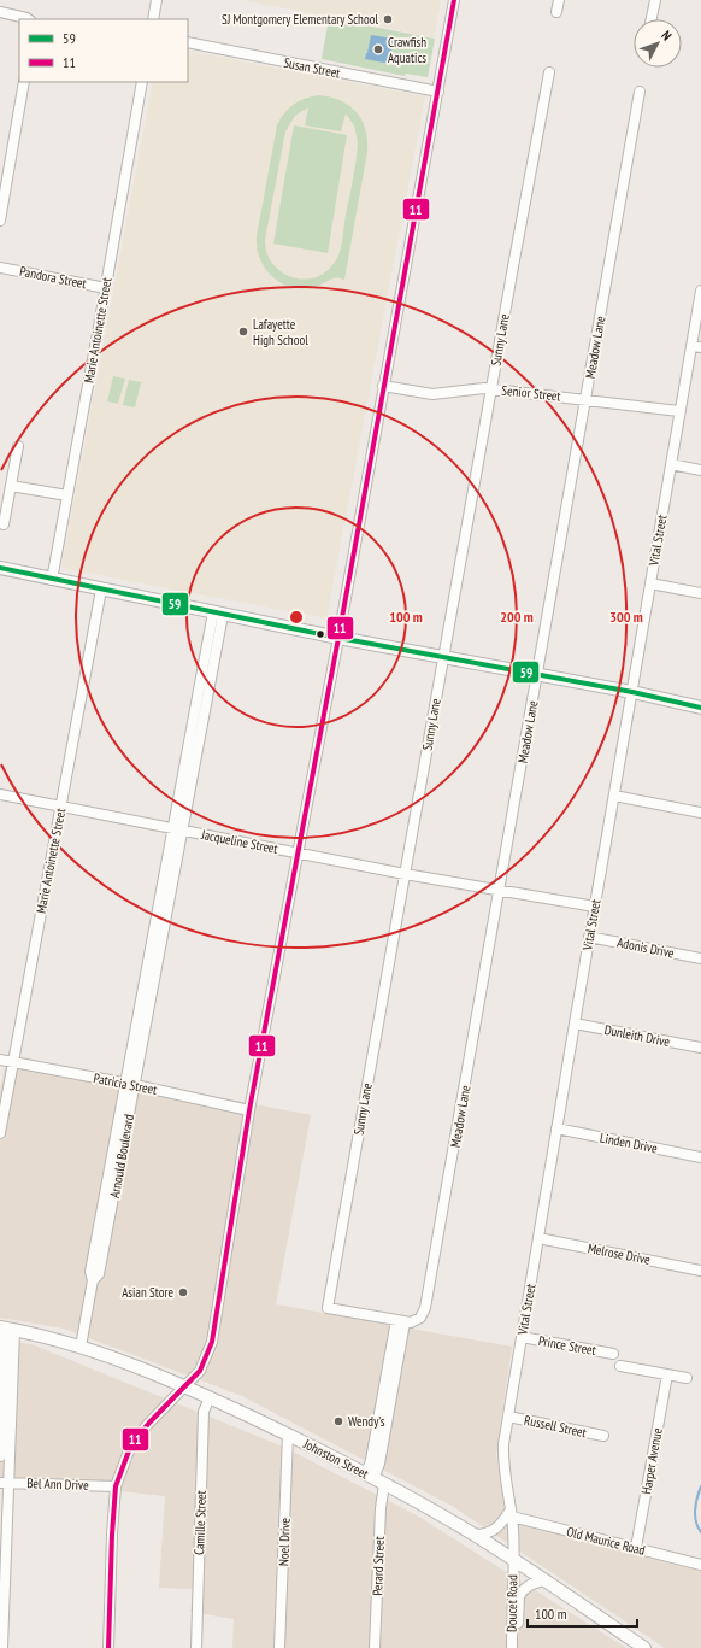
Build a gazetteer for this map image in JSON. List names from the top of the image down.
{
  "streets": {
    "main road": ["Johnston Street"],
    "street": [
      "Susan Street",
      "Pandora Street",
      "Marie Antoinette Street",
      "Sunny Lane",
      "Meadow Lane",
      "Senior Street",
      "Vital Street",
      "Jacqueline Street",
      "Adonis Drive",
      "Dunleith Drive",
      "Patricia Street",
      "Linden Drive",
      "Arnould Boulevard",
      "Melrose Drive",
      "Prince Street",
      "Russell Street",
      "Harper Avenue",
      "Bel Ann Drive",
      "Camille Street",
      "Old Maurice Road",
      "Noel Drive",
      "Perard Street",
      "Doucet Road"
    ]
  },
  "crossings": [
    ["Pandora Street", "Marie Antoinette Street"],
    ["Marie Antoinette Street", "Jacqueline Street"],
    ["Marie Antoinette Street", "Patricia Street"],
    ["Sunny Lane", "Meadow Lane"],
    ["Sunny Lane", "Senior Street"],
    ["Sunny Lane", "Jacqueline Street"],
    ["Sunny Lane", "Perard Street"],
    ["Meadow Lane", "Senior Street"],
    ["Meadow Lane", "Jacqueline Street"],
    ["Meadow Lane", "Perard Street"],
    ["Senior Street", "Vital Street"],
    ["Vital Street", "Jacqueline Street"],
    ["Vital Street", "Adonis Drive"],
    ["Vital Street", "Dunleith Drive"],
    ["Vital Street", "Linden Drive"],
    ["Vital Street", "Melrose Drive"],
    ["Vital Street", "Prince Street"],
    ["Vital Street", "Russell Street"],
    ["Vital Street", "Johnston Street"],
    ["Vital Street", "Old Maurice Road"],
    ["Vital Street", "Doucet Road"],
    ["Jacqueline Street", "Arnould Boulevard"],
    ["Patricia Street", "Arnould Boulevard"],
    ["Arnould Boulevard", "Johnston Street"],
    ["Johnston Street", "Camille Street"],
    ["Johnston Street", "Noel Drive"],
    ["Johnston Street", "Perard Street"],
    ["Johnston Street", "Doucet Road"],
    ["Harper Avenue", "Old Maurice Road"]
  ],
  "places": [
    "SJ Montgomery Elementary School",
    "Crawfish Aquatics",
    "Lafayette High School",
    "Asian Store",
    "Wendy's"
  ],
  "lines": ["transit line 11", "transit line 59"],
  "legend": ["59", "11"],
  "scale_bar": "100 m",
  "north": "top right",
  "rings": ["100 m", "200 m", "300 m"]
}
